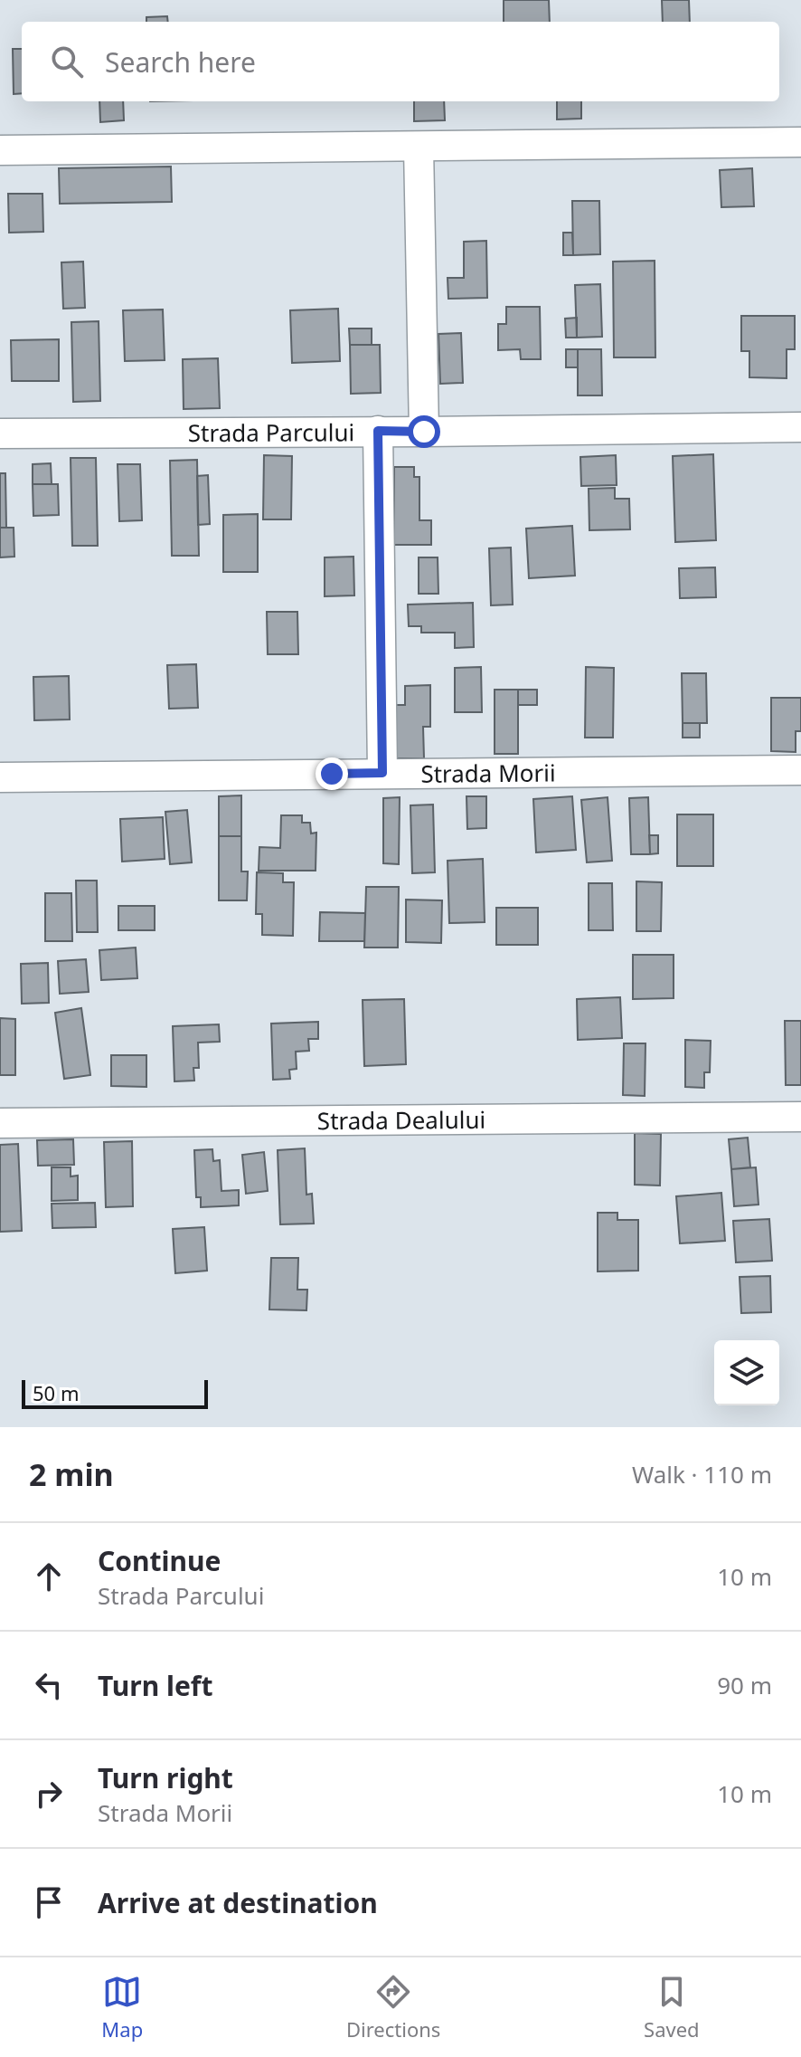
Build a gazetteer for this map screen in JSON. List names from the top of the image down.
{
  "streets": {
    "street": ["Strada Parcului", "Strada Morii", "Strada Dealului"]
  },
  "scale_bar": "50 m",
  "page": {
    "search": "Search here",
    "scale": "50 m",
    "heading": ["2 min", "Walk · 110 m"],
    "list": [
      ["Continue", "Strada Parcului", "10 m"],
      ["Turn left", "90 m"],
      ["Turn right", "Strada Morii", "10 m"],
      "Arrive at destination"
    ],
    "nav": ["Map", "Directions", "Saved"]
  }
}
